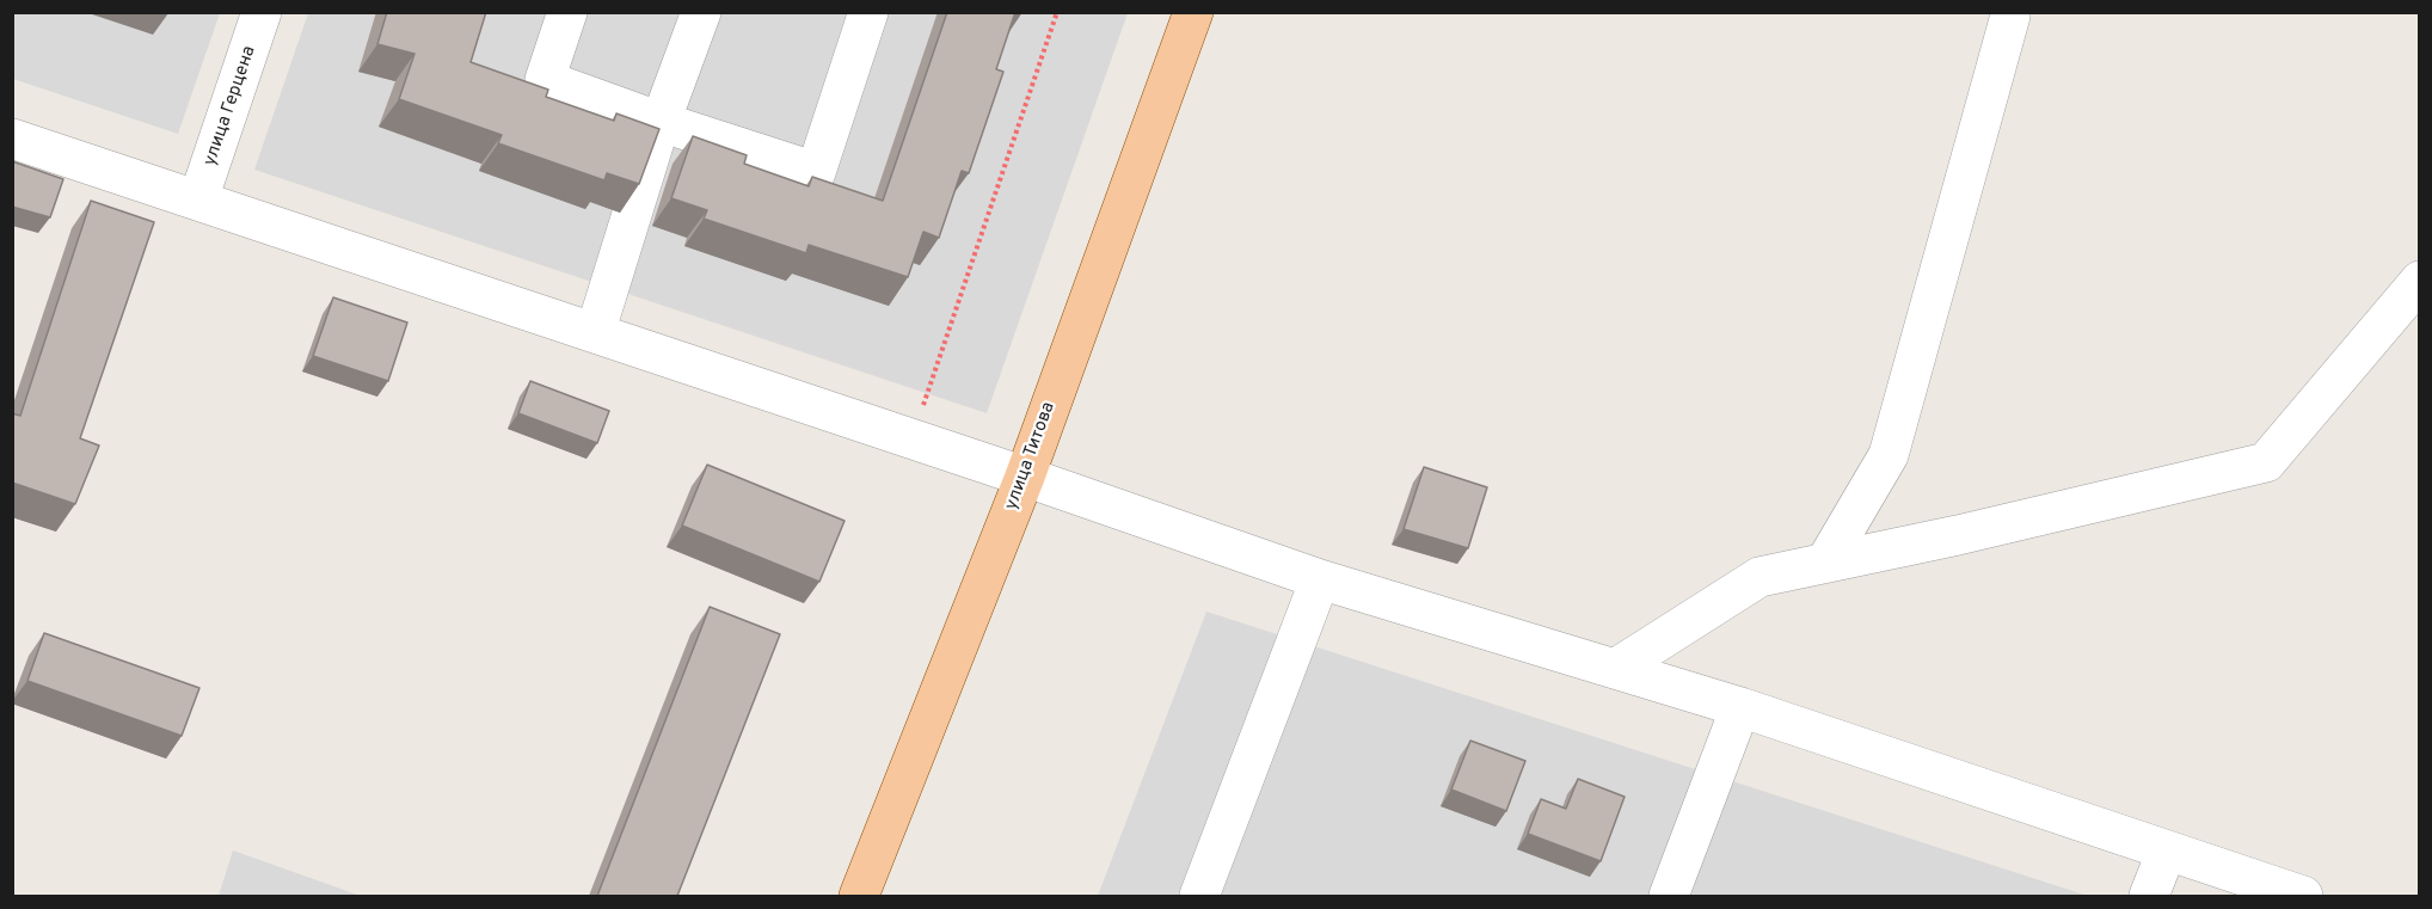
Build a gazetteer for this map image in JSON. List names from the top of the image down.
{
  "streets": {
    "main road": ["улица Титова"],
    "street": ["улица Герцена"]
  }
}
